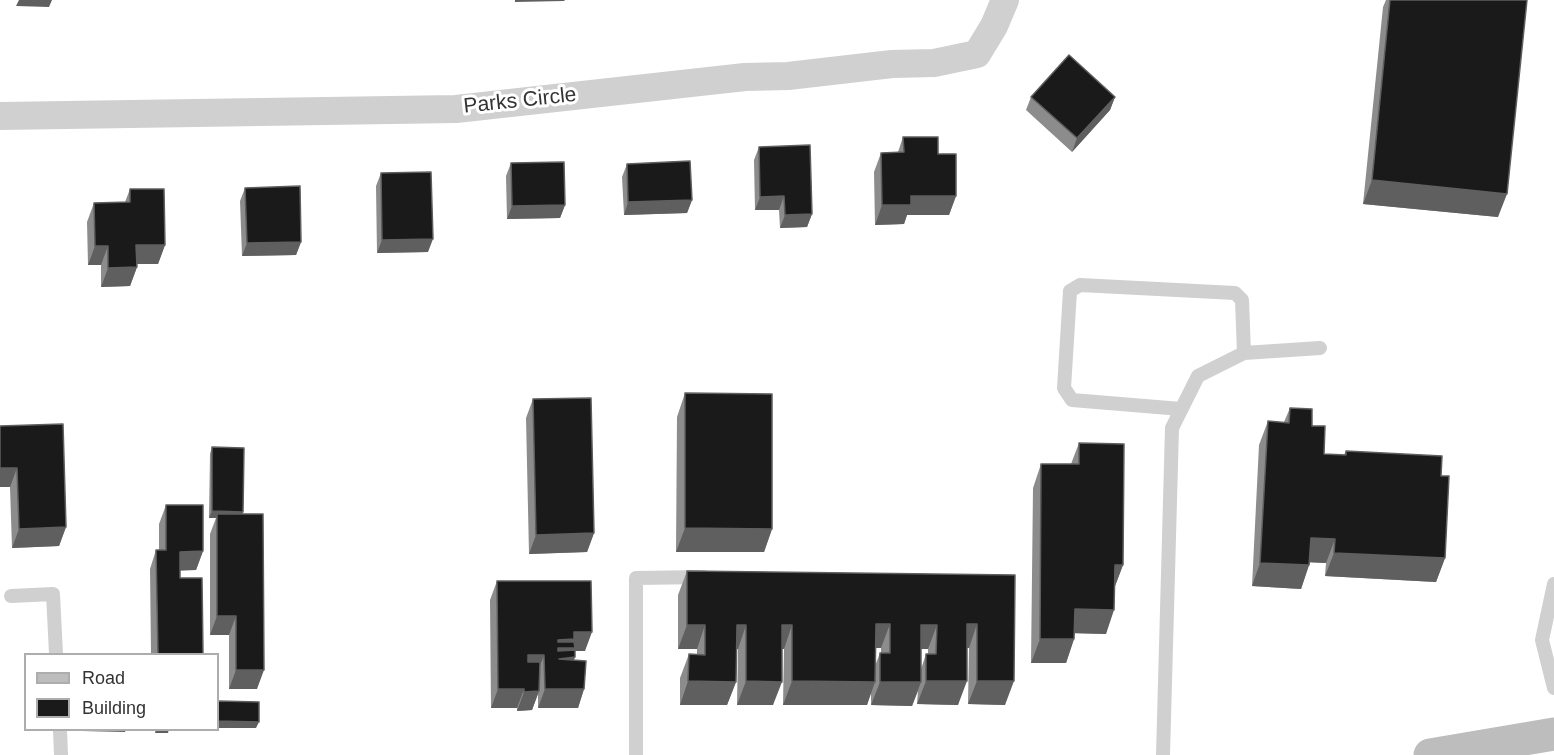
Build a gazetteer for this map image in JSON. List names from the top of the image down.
{
  "streets": {
    "street": ["Parks Circle"]
  },
  "legend": ["Road", "Building"]
}
